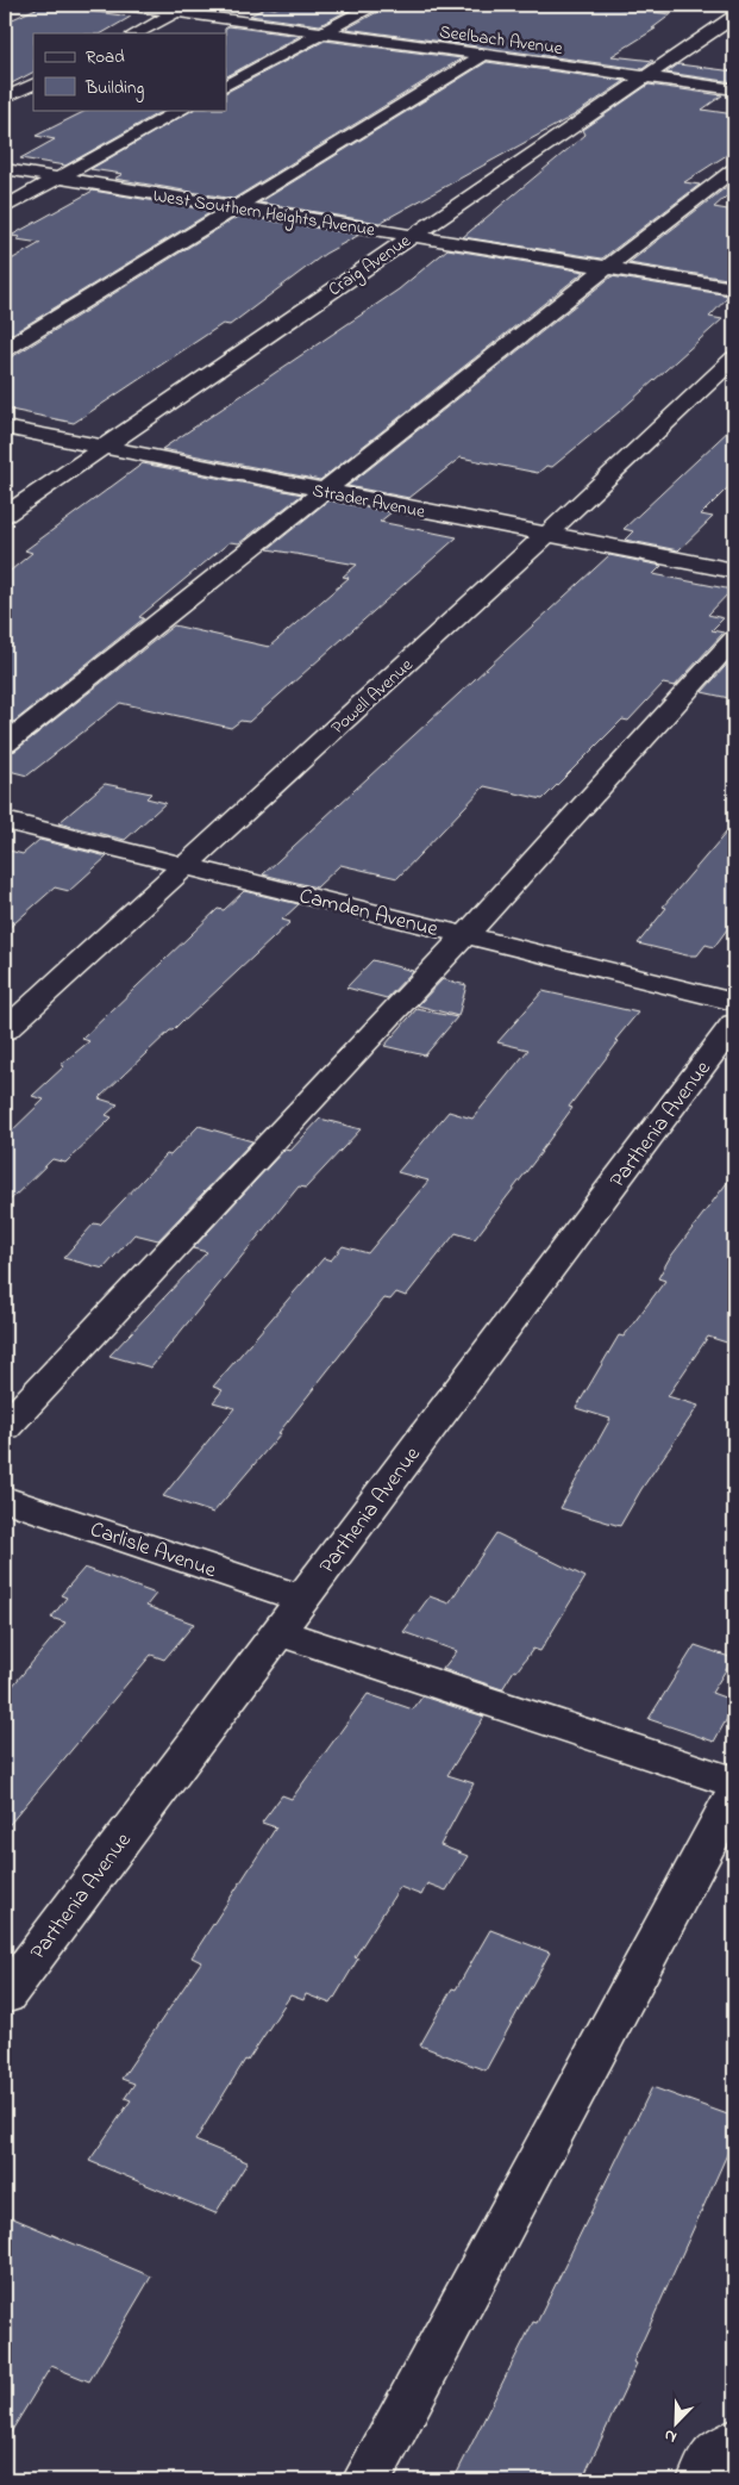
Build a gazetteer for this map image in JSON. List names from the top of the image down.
{
  "streets": {
    "street": [
      "Seelbach Avenue",
      "West Southern Heights Avenue",
      "Craig Avenue",
      "Strader Avenue",
      "Powell Avenue",
      "Camden Avenue",
      "Parthenia Avenue",
      "Carlisle Avenue"
    ]
  },
  "crossings": [
    ["Seelbach Avenue", "Craig Avenue"],
    ["West Southern Heights Avenue", "Craig Avenue"],
    ["Craig Avenue", "Strader Avenue"],
    ["Strader Avenue", "Powell Avenue"],
    ["Powell Avenue", "Camden Avenue"],
    ["Parthenia Avenue", "Carlisle Avenue"]
  ],
  "legend": ["Road", "Building"],
  "north": "bottom left"
}
